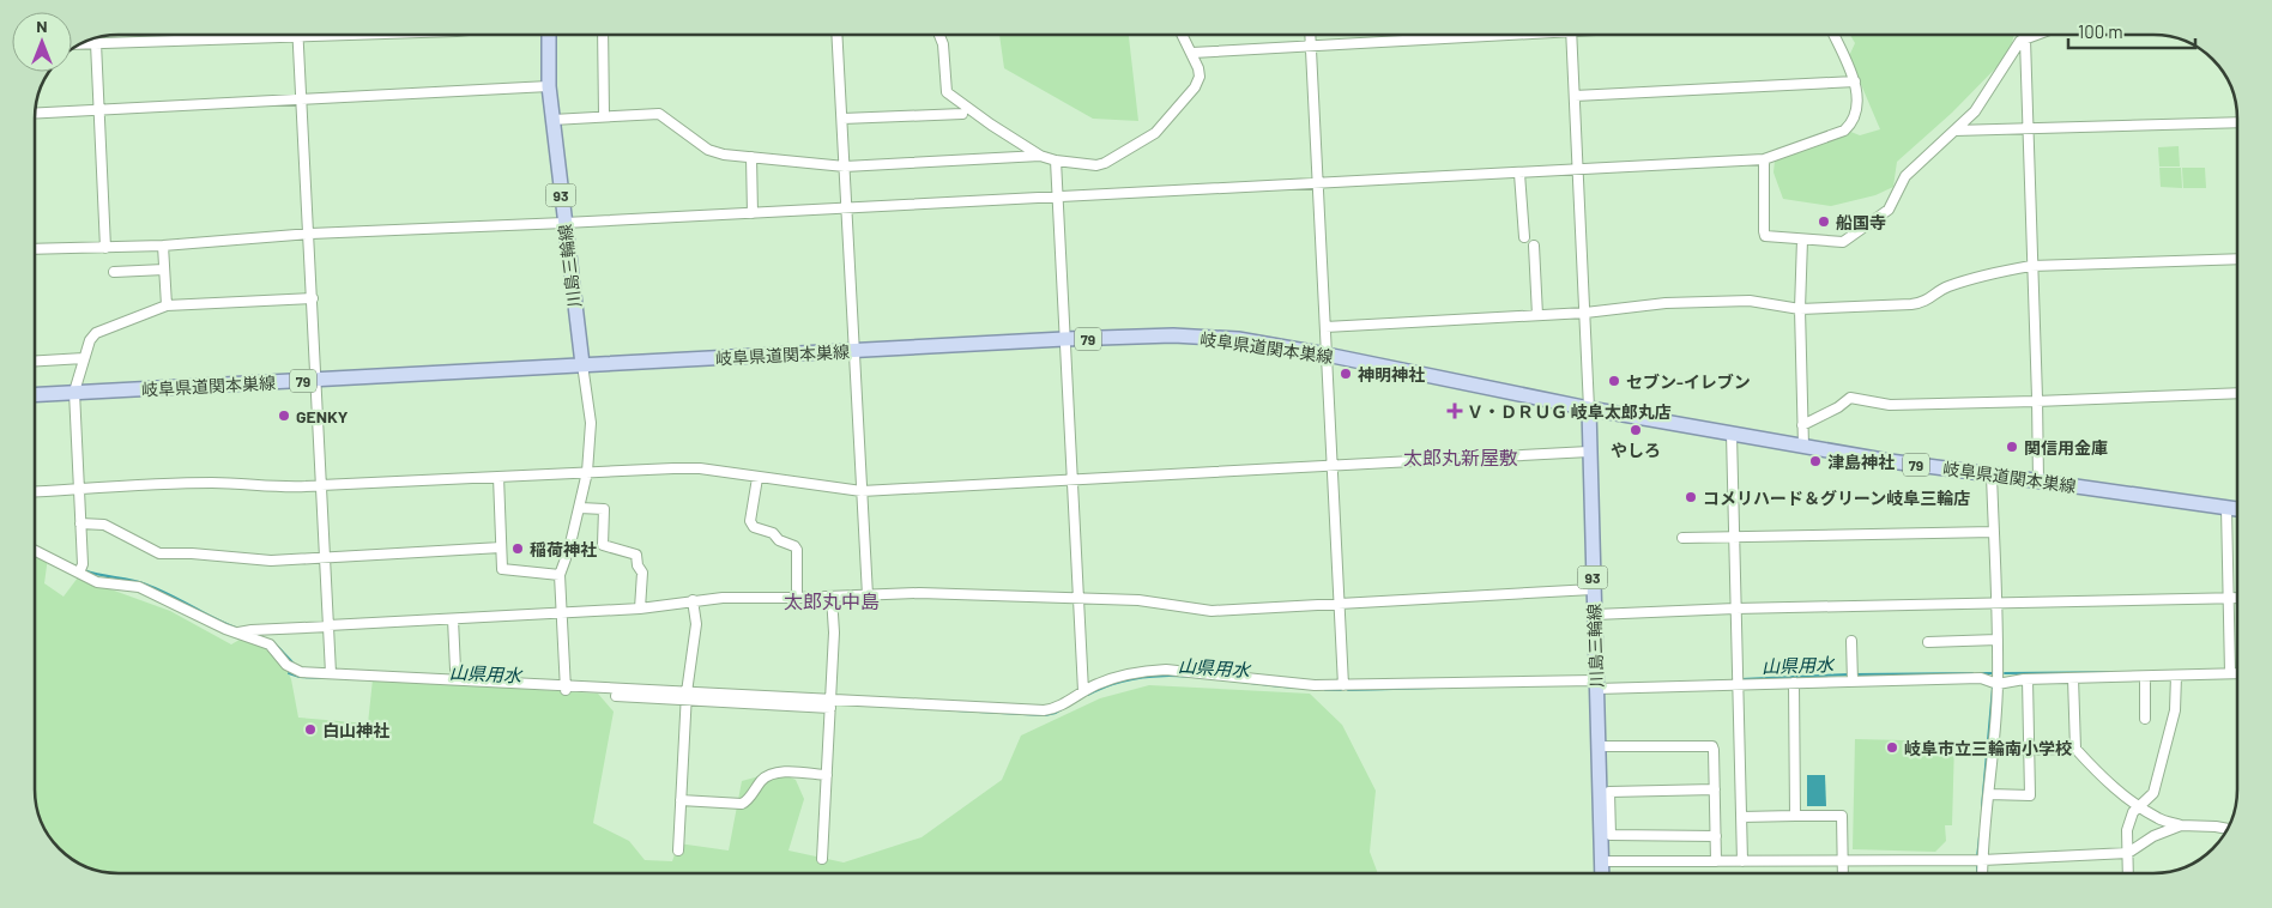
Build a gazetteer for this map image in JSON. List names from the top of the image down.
{
  "streets": {
    "main road": [
      "93",
      "川島三輪線",
      "79",
      "岐阜県道関本巣線"
    ]
  },
  "crossings": [
    ["川島三輪線", "岐阜県道関本巣線"]
  ],
  "districts": ["太郎丸新屋敷", "太郎丸中島"],
  "water": ["山県用水"],
  "places": {
    "other": [
      "船国寺",
      "神明神社",
      "セブン-イレブン",
      "GENKY",
      "やしろ",
      "関信用金庫",
      "津島神社",
      "コメリハード＆グリーン岐阜三輪店",
      "稲荷神社",
      "白山神社",
      "岐阜市立三輪南小学校"
    ],
    "health": ["Ｖ・ＤＲＵＧ 岐阜太郎丸店"]
  },
  "scale_bar": "100 m",
  "north": "top"
}
